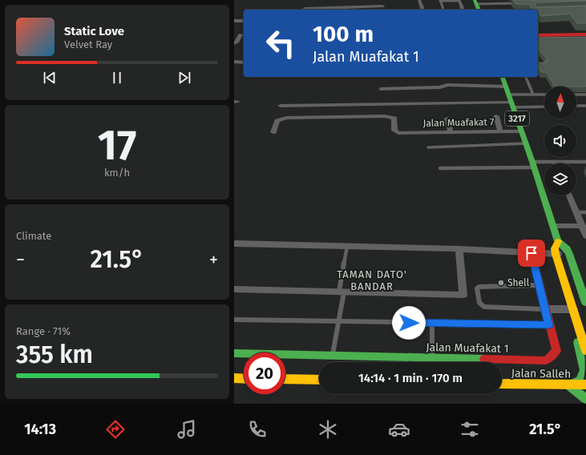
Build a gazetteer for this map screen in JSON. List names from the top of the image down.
{
  "streets": {
    "main road": ["3217", "Jalan Muafakat 1", "Jalan Salleh"],
    "street": ["Jalan Muafakat 7"]
  },
  "crossings": [
    ["3217", "Jalan Muafakat 7"]
  ],
  "districts": ["TAMAN DATO' BANDAR"],
  "places": ["Shell"],
  "north": "top",
  "page": {
    "turn": ["100 m", "Jalan Muafakat 1"],
    "song": ["Static Love", "Velvet Ray"],
    "tile": [
      ["17", "km/h"],
      "Climate",
      ["Range · 71%", "355 km"]
    ],
    "heat": ["−", "21.5°", "+"],
    "limit": "20",
    "trip": "14:14 · 1 min · 170 m",
    "tabs": ["14:13", "21.5°"]
  }
}
